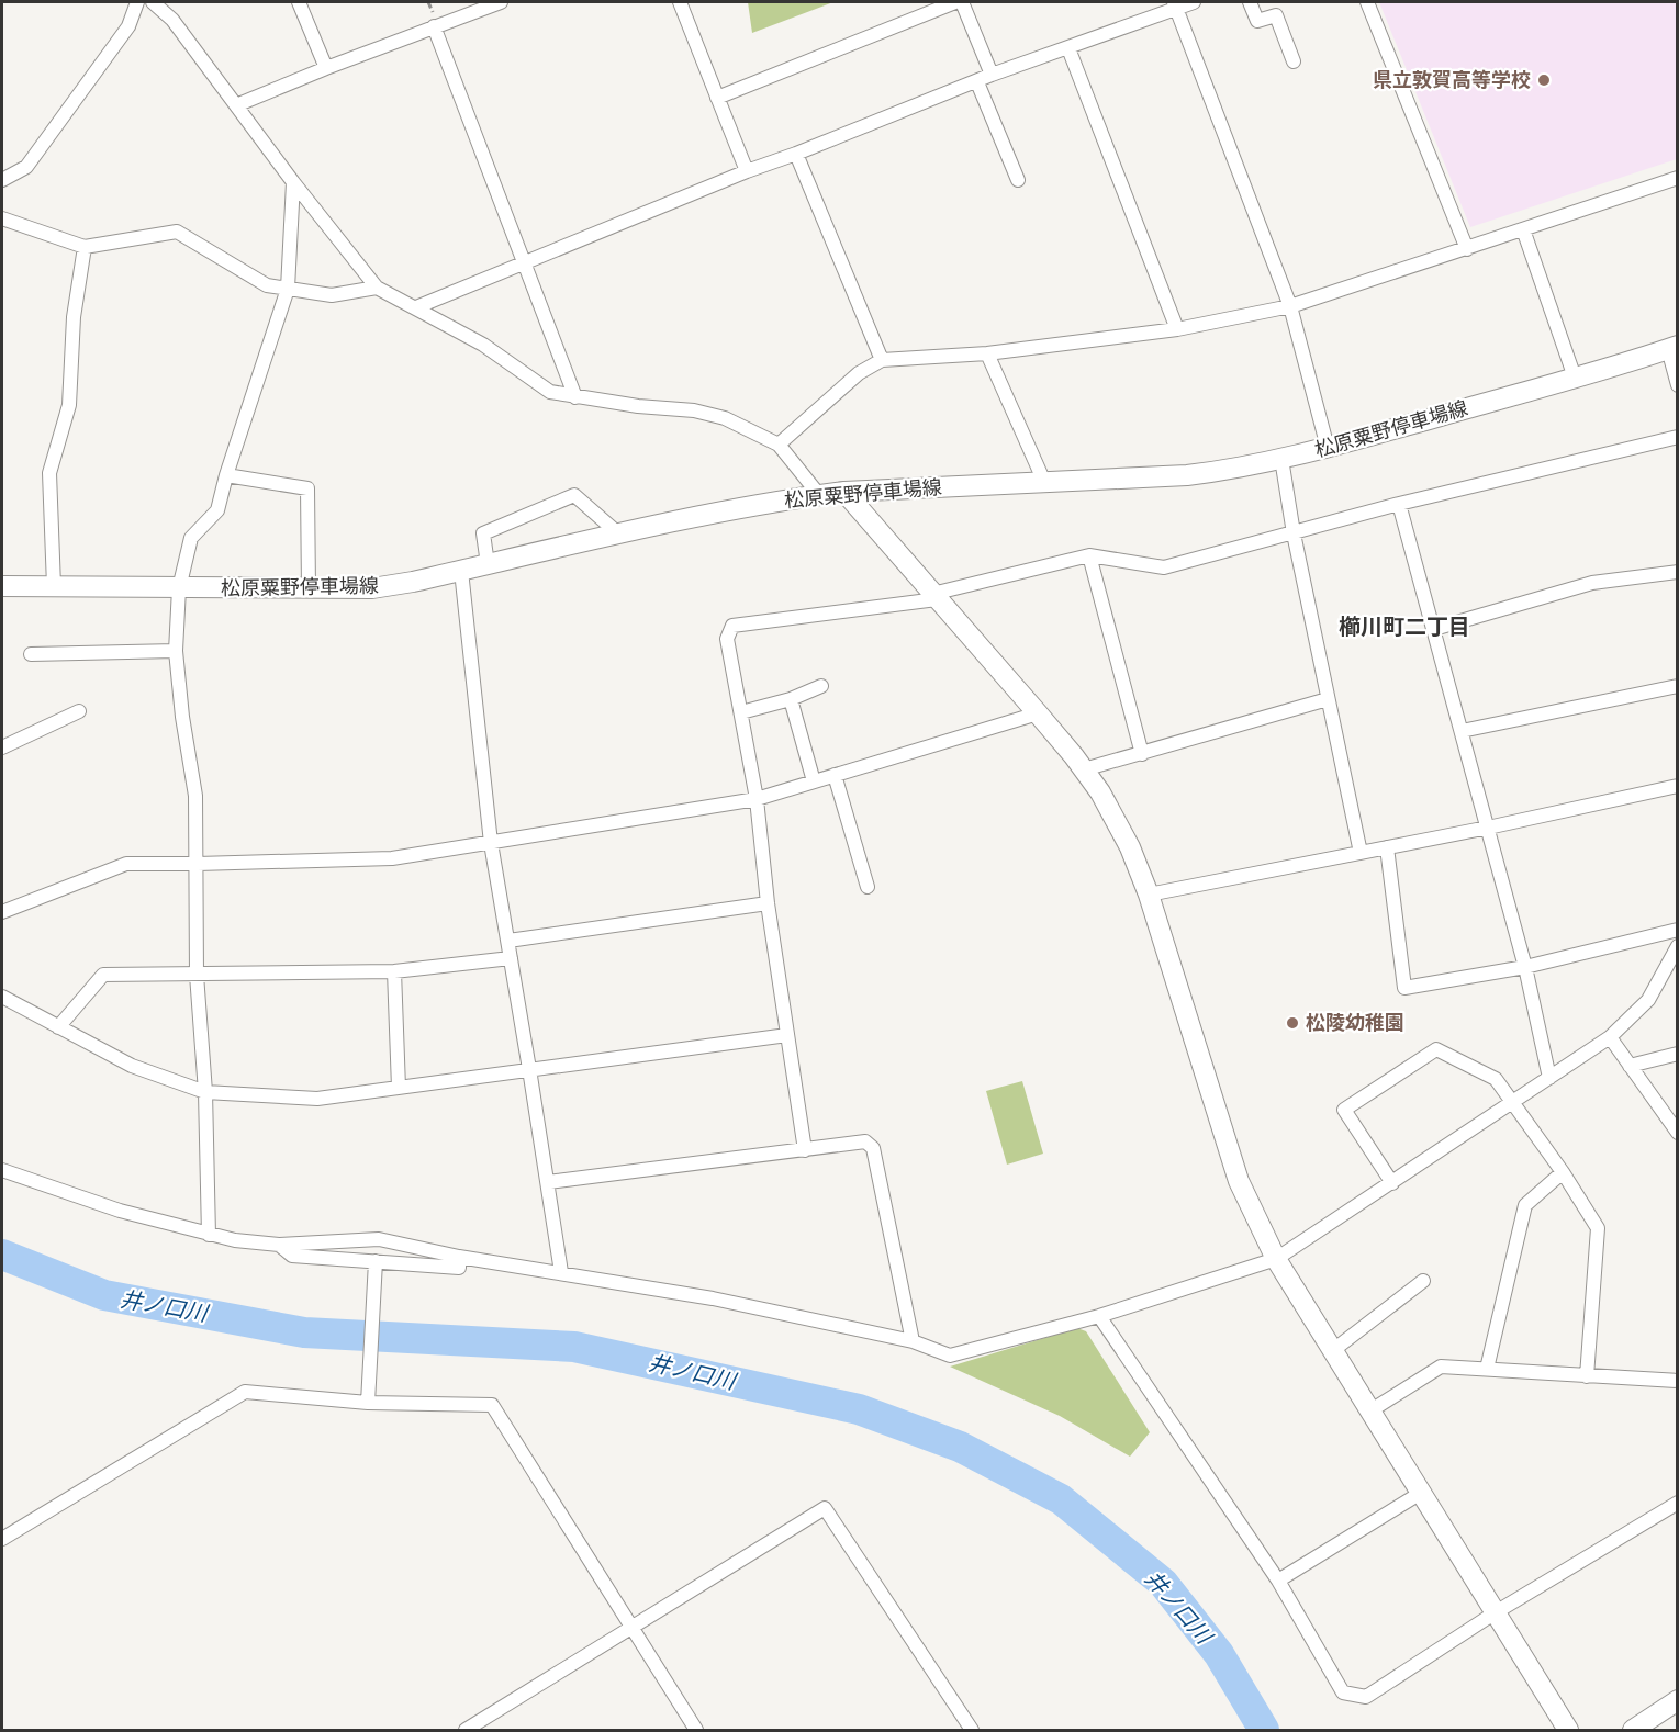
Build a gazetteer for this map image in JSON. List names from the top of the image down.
{
  "streets": {
    "main road": ["松原粟野停車場線"]
  },
  "districts": ["櫛川町二丁目"],
  "water": ["井ノ口川"],
  "places": ["県立敦賀高等学校", "松陵幼稚園"]
}
